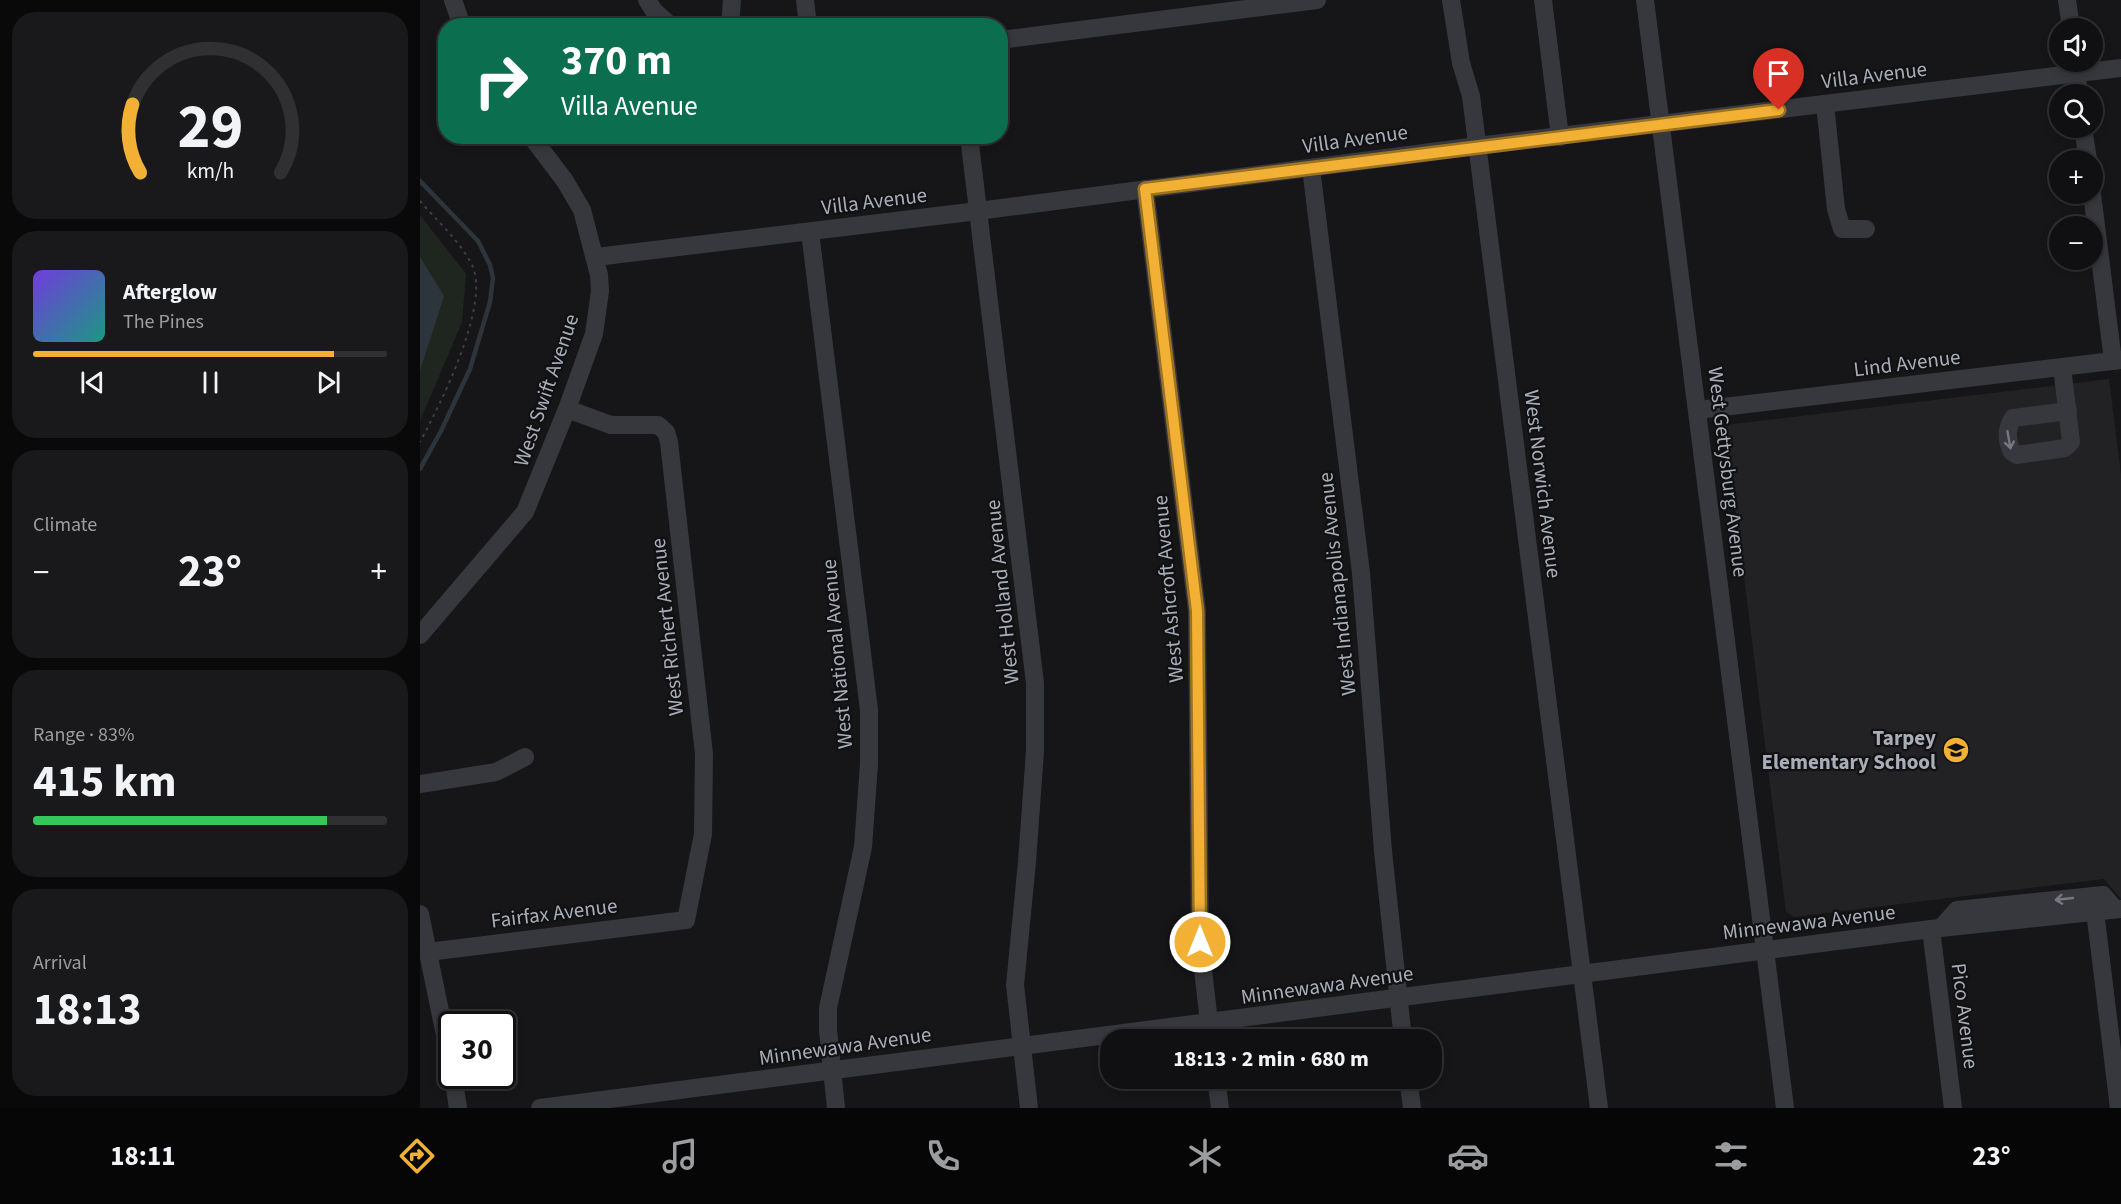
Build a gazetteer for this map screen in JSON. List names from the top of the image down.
{
  "streets": {
    "street": [
      "Villa Avenue",
      "Lind Avenue",
      "West Swift Avenue",
      "West Gettysburg Avenue",
      "West Norwich Avenue",
      "West Indianapolis Avenue",
      "West Ashcroft Avenue",
      "West Holland Avenue",
      "West Richert Avenue",
      "West National Avenue",
      "Fairfax Avenue",
      "Minnewawa Avenue",
      "Pico Avenue"
    ]
  },
  "crossings": [
    ["Villa Avenue", "West Swift Avenue"],
    ["Villa Avenue", "West Gettysburg Avenue"],
    ["Villa Avenue", "West Norwich Avenue"],
    ["Villa Avenue", "West Indianapolis Avenue"],
    ["Villa Avenue", "West Ashcroft Avenue"],
    ["Villa Avenue", "West Holland Avenue"],
    ["Villa Avenue", "West National Avenue"],
    ["Lind Avenue", "West Gettysburg Avenue"],
    ["West Swift Avenue", "West Richert Avenue"],
    ["West Gettysburg Avenue", "Minnewawa Avenue"],
    ["West Norwich Avenue", "Minnewawa Avenue"],
    ["West Indianapolis Avenue", "Minnewawa Avenue"],
    ["West Holland Avenue", "Minnewawa Avenue"],
    ["West Richert Avenue", "Fairfax Avenue"],
    ["West National Avenue", "Minnewawa Avenue"],
    ["Minnewawa Avenue", "Pico Avenue"]
  ],
  "places": {
    "school or university": ["Tarpey Elementary School"]
  },
  "page": {
    "map_buttons": ["+", "−"],
    "turn": ["370 m", "Villa Avenue"],
    "song": ["Afterglow", "The Pines"],
    "tile": [
      "Climate",
      ["Range · 83%", "415 km"],
      ["Arrival", "18:13"]
    ],
    "heat": ["−", "23°", "+"],
    "limit": "30",
    "trip": "18:13 · 2 min · 680 m",
    "tabs": ["18:11", "23°"],
    "gauge": ["29", "km/h"]
  }
}
